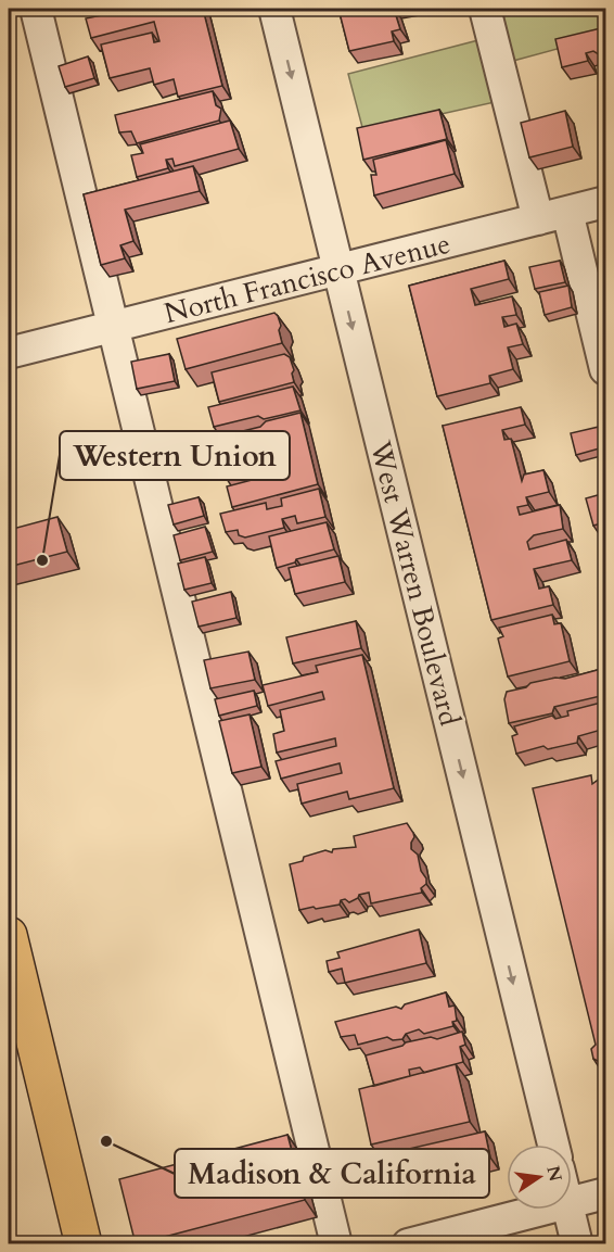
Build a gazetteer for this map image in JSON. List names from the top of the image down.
{
  "streets": {
    "street": ["North Francisco Avenue", "West Warren Boulevard"]
  },
  "crossings": [
    ["North Francisco Avenue", "West Warren Boulevard"]
  ],
  "places": ["Western Union", "Madison & California"],
  "north": "right"
}
